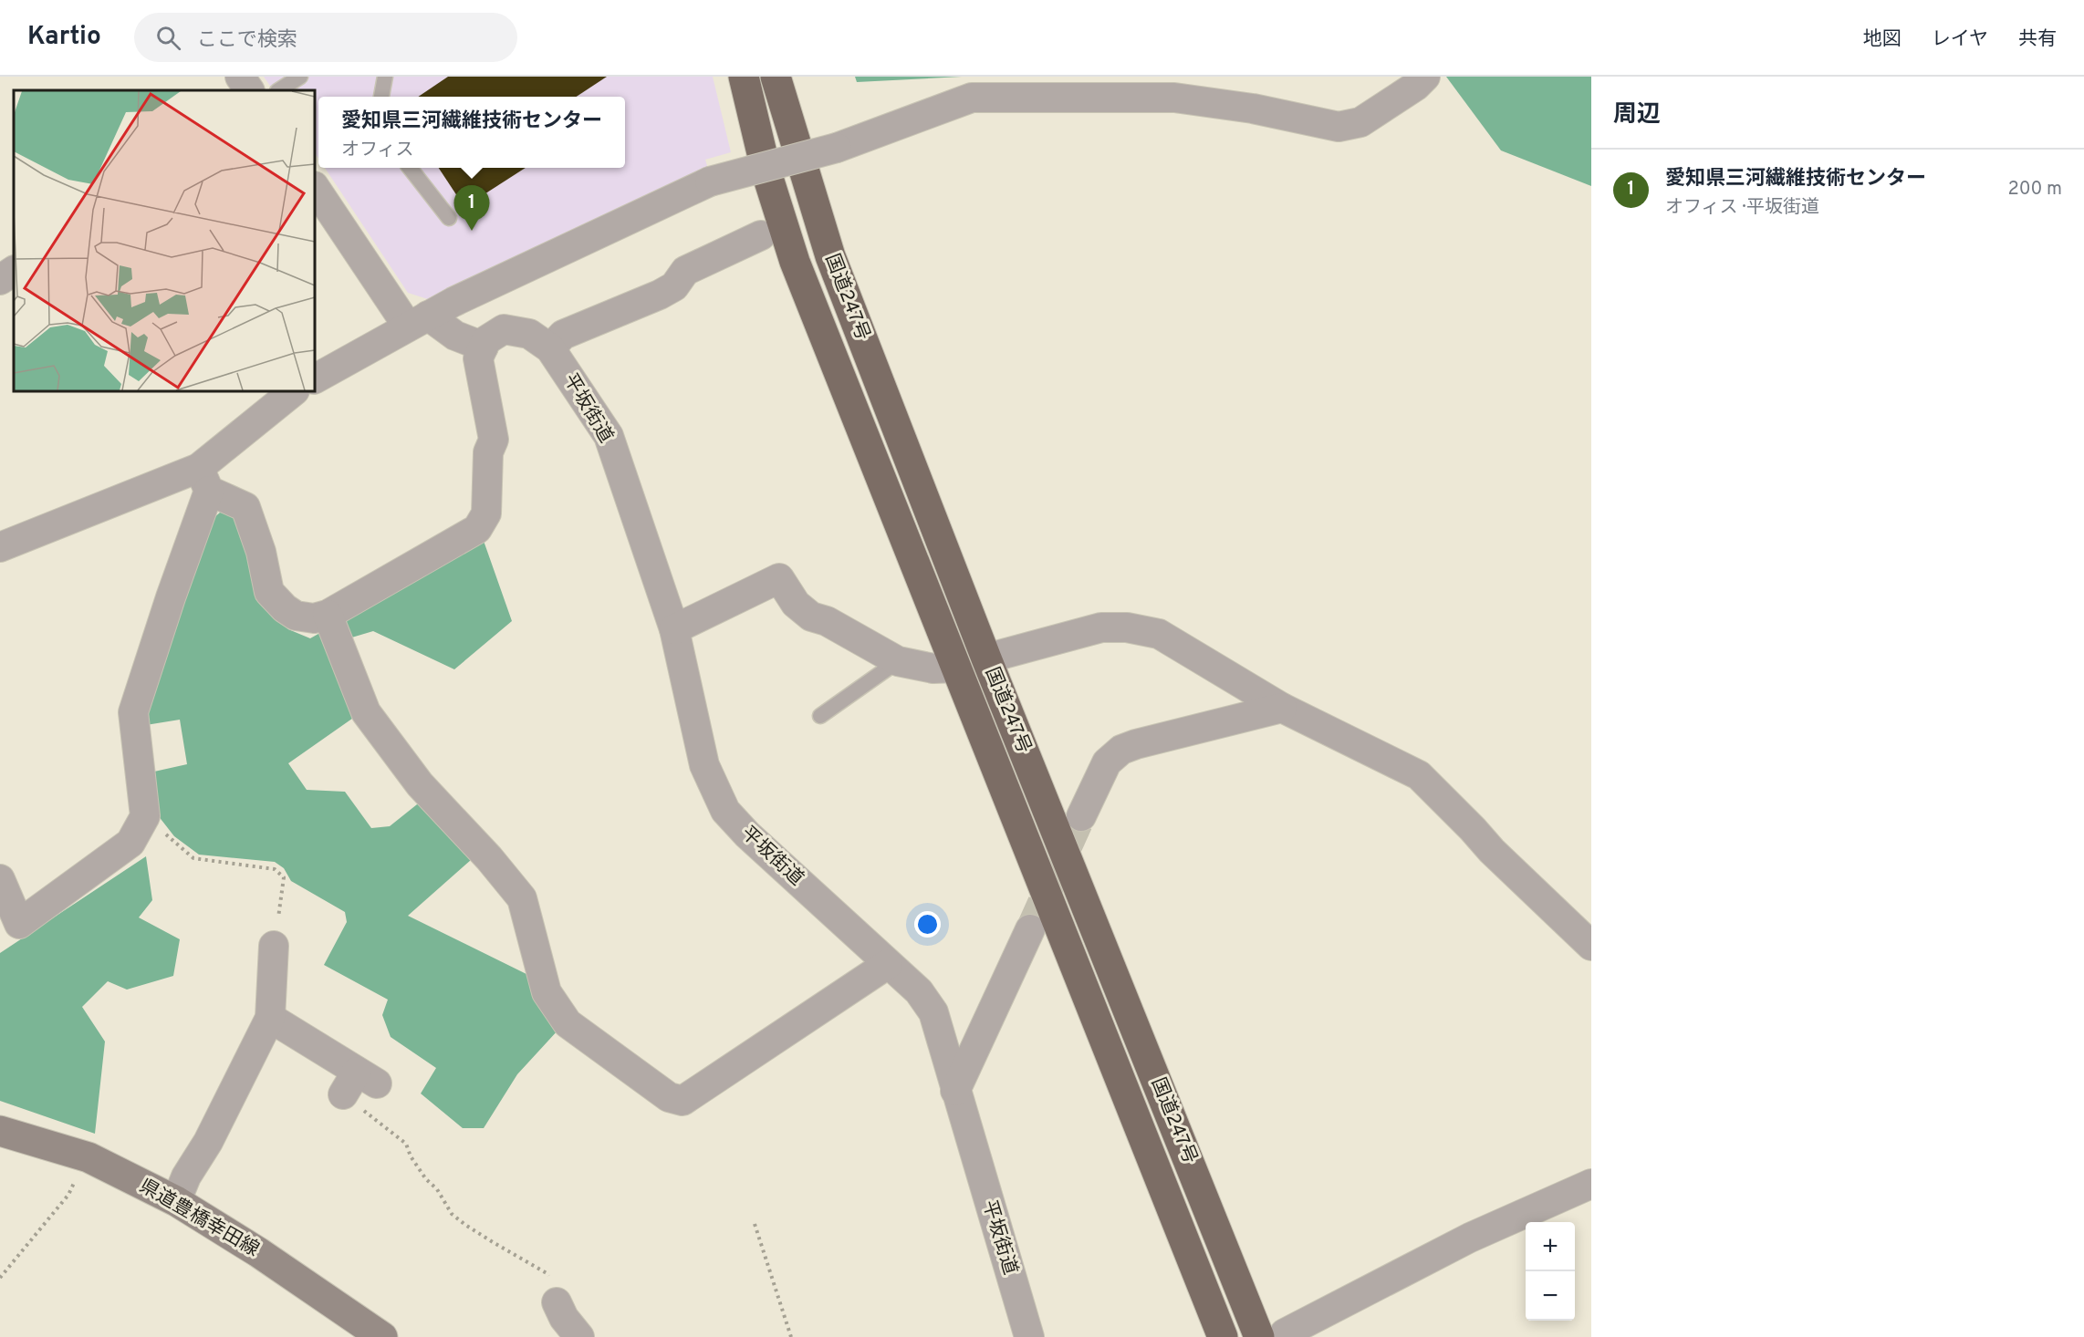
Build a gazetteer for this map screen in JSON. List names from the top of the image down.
{
  "streets": {
    "highway": ["国道247号"],
    "main road": ["県道豊橋幸田線"],
    "street": ["平坂街道"]
  },
  "page": {
    "header": "Kartio",
    "search": "ここで検索",
    "nav": ["地図", "レイヤ", "共有"],
    "heading": "周辺",
    "popup": ["愛知県三河繊維技術センター", "オフィス"],
    "list": [
      {
        "mark": "1",
        "name": "愛知県三河繊維技術センター",
        "note": "オフィス · 平坂街道",
        "value": "200 m"
      }
    ],
    "pins": "1",
    "map_buttons": ["+", "−"]
  }
}
